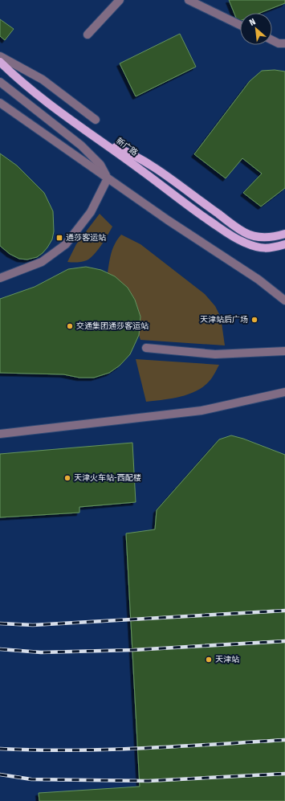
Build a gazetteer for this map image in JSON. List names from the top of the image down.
{
  "streets": {
    "main road": ["新广路"]
  },
  "places": {
    "transit": ["通莎客运站"],
    "other": [
      "天津站后广场",
      "交通集团通莎客运站",
      "天津火车站-西配楼",
      "天津站"
    ]
  },
  "north": "top left"
}
